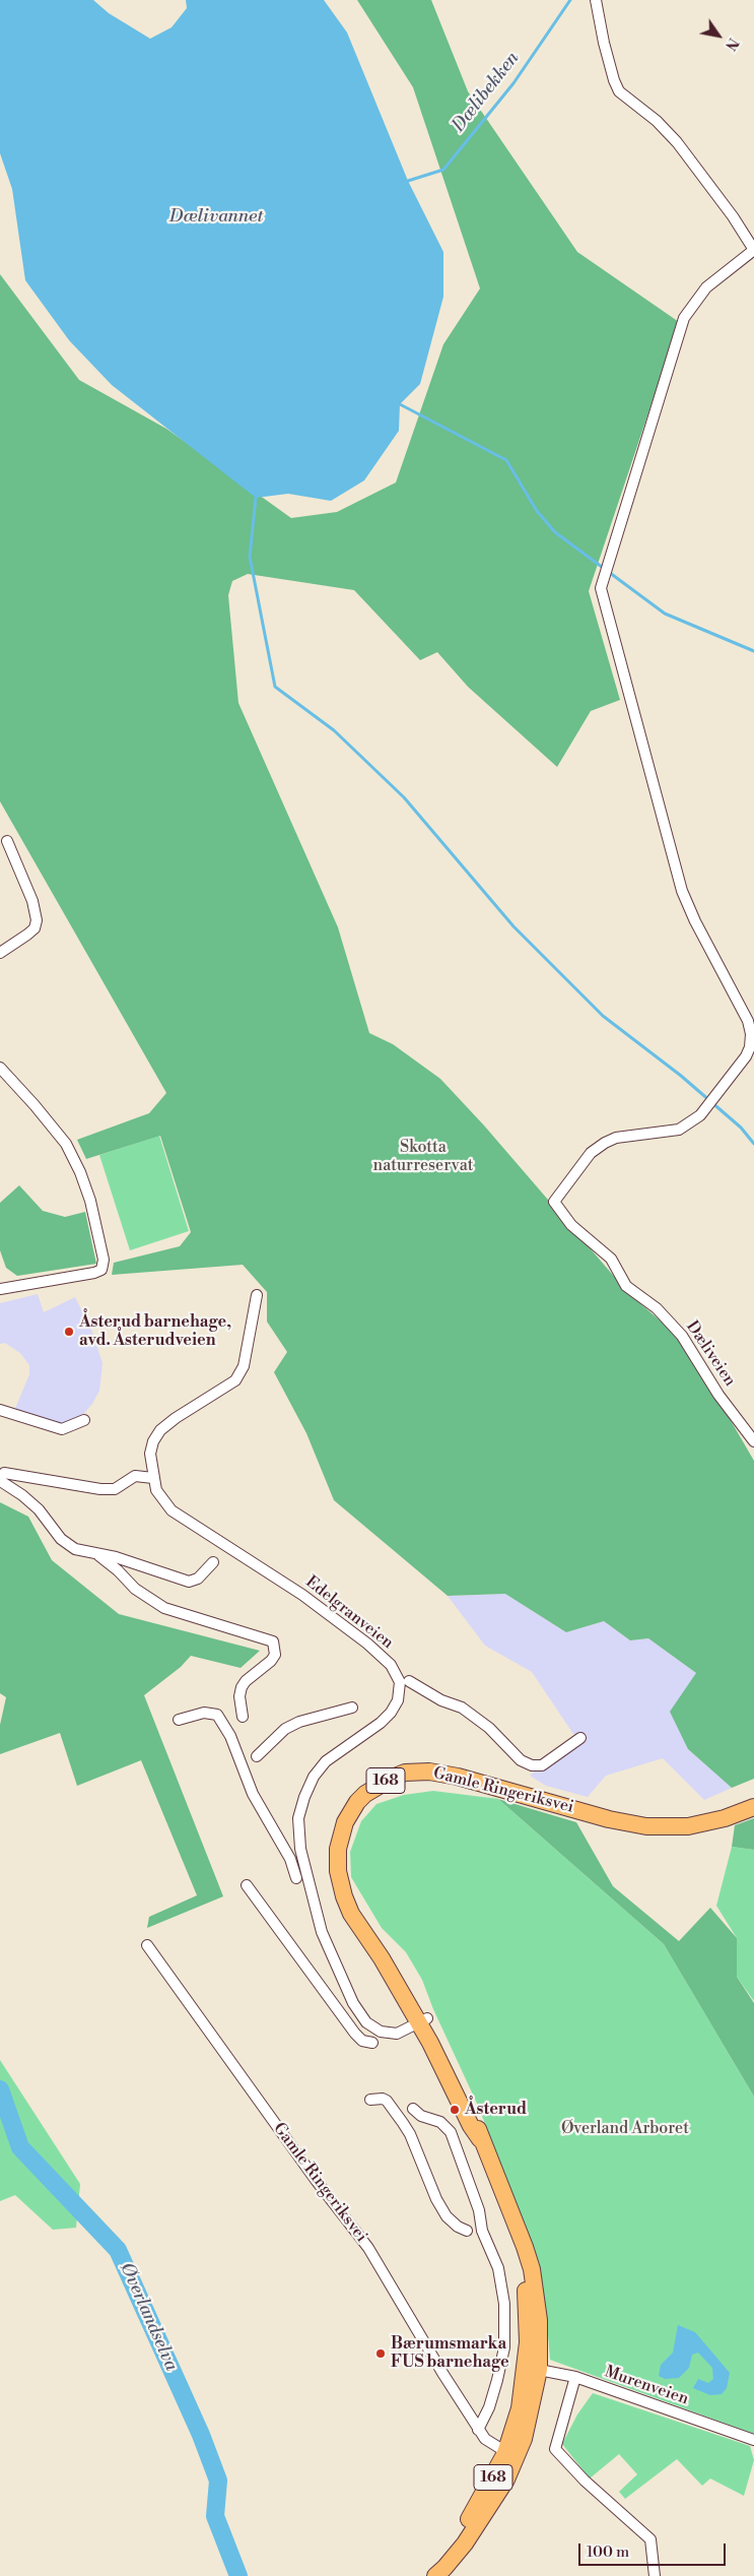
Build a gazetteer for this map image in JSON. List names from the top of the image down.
{
  "streets": {
    "main road": ["168", "Gamle Ringeriksvei"],
    "street": ["Dæliveien", "Edelgranveien", "Murenveien"]
  },
  "crossings": [
    ["Edelgranveien", "Gamle Ringeriksvei"],
    ["Gamle Ringeriksvei", "Murenveien"]
  ],
  "water": ["Dælibekken", "Dælivannet", "Øverlandselva"],
  "parks": ["Skotta naturreservat", "Øverland Arboret"],
  "places": ["Åsterud barnehage, avd. Åsterudveien", "Åsterud", "Bærumsmarka FUS barnehage"],
  "scale_bar": "100 m",
  "north": "bottom right"
}
